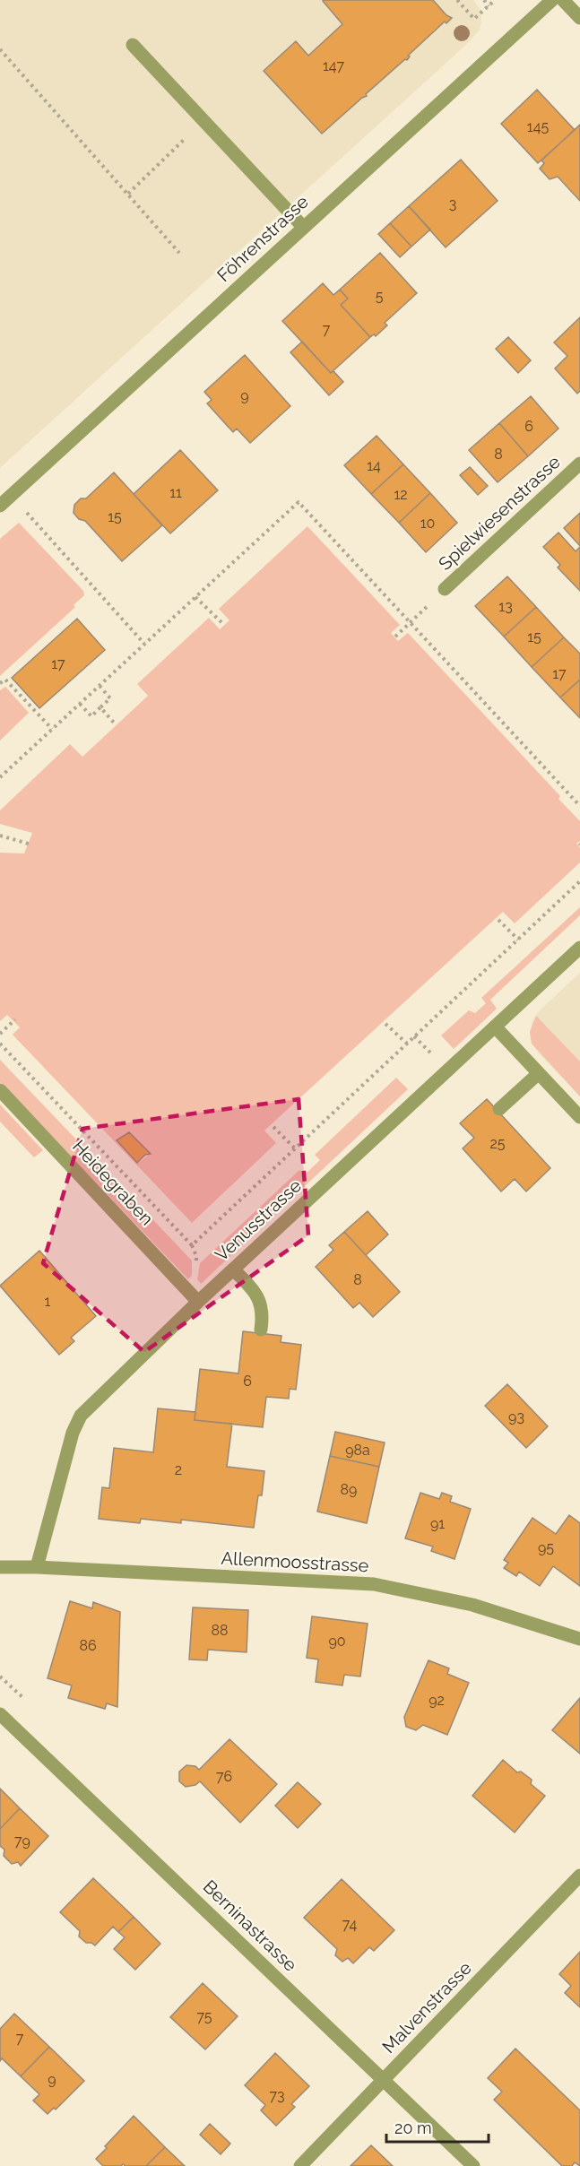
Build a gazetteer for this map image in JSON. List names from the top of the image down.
{
  "streets": {
    "street": [
      "Föhrenstrasse",
      "Spielwiesenstrasse",
      "Heidegraben",
      "Venusstrasse",
      "Allenmoosstrasse",
      "Berninastrasse",
      "Malvenstrasse"
    ]
  },
  "crossings": [
    ["Heidegraben", "Venusstrasse"],
    ["Venusstrasse", "Allenmoosstrasse"],
    ["Berninastrasse", "Malvenstrasse"]
  ],
  "house_numbers": [
    "147",
    "145",
    "3",
    "5",
    "7",
    "9",
    "6",
    "8",
    "14",
    "11",
    "12",
    "15",
    "10",
    "13",
    "15",
    "17",
    "17",
    "25",
    "8",
    "1",
    "6",
    "93",
    "98a",
    "2",
    "89",
    "91",
    "95",
    "88",
    "90",
    "86",
    "92",
    "76",
    "79",
    "74",
    "75",
    "7",
    "9",
    "73"
  ],
  "scale_bar": "20 m"
}
